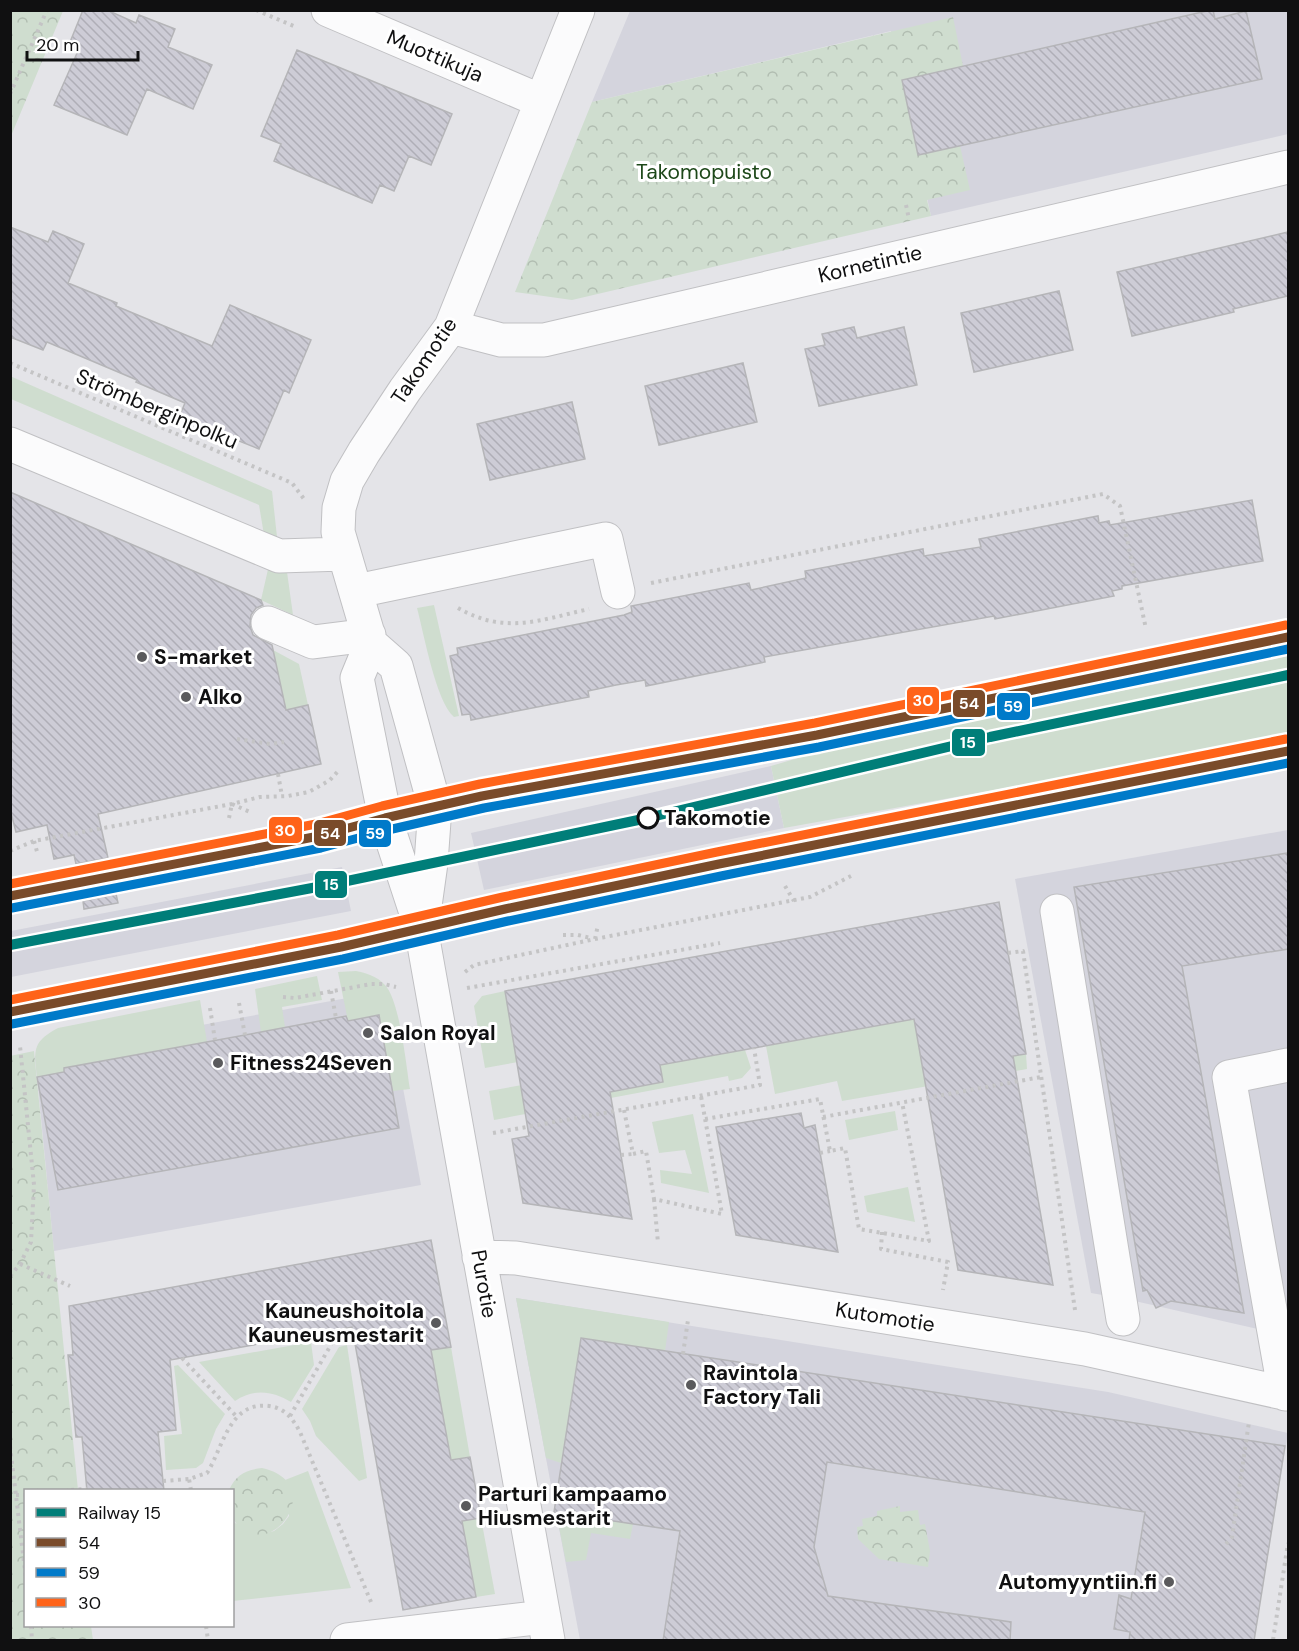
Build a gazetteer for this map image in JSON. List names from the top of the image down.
{
  "streets": {
    "street": [
      "Muottikuja",
      "Kornetintie",
      "Takomotie",
      "Purotie",
      "Kutomotie"
    ],
    "path": ["Strömberginpolku"]
  },
  "crossings": [
    ["Muottikuja", "Takomotie"],
    ["Kornetintie", "Takomotie"],
    ["Purotie", "Kutomotie"]
  ],
  "parks": ["Takomopuisto"],
  "places": [
    "S-market",
    "Alko",
    "Takomotie",
    "Salon Royal",
    "Fitness24Seven",
    "Kauneushoitola Kauneusmestarit",
    "Ravintola Factory Tali",
    "Parturi kampaamo Hiusmestarit",
    "Automyyntiin.fi"
  ],
  "lines": [
    "transit line 30",
    "transit line 54",
    "transit line 59",
    "rail line 15"
  ],
  "legend": [
    "Railway 15",
    "54",
    "59",
    "30"
  ],
  "scale_bar": "20 m"
}
